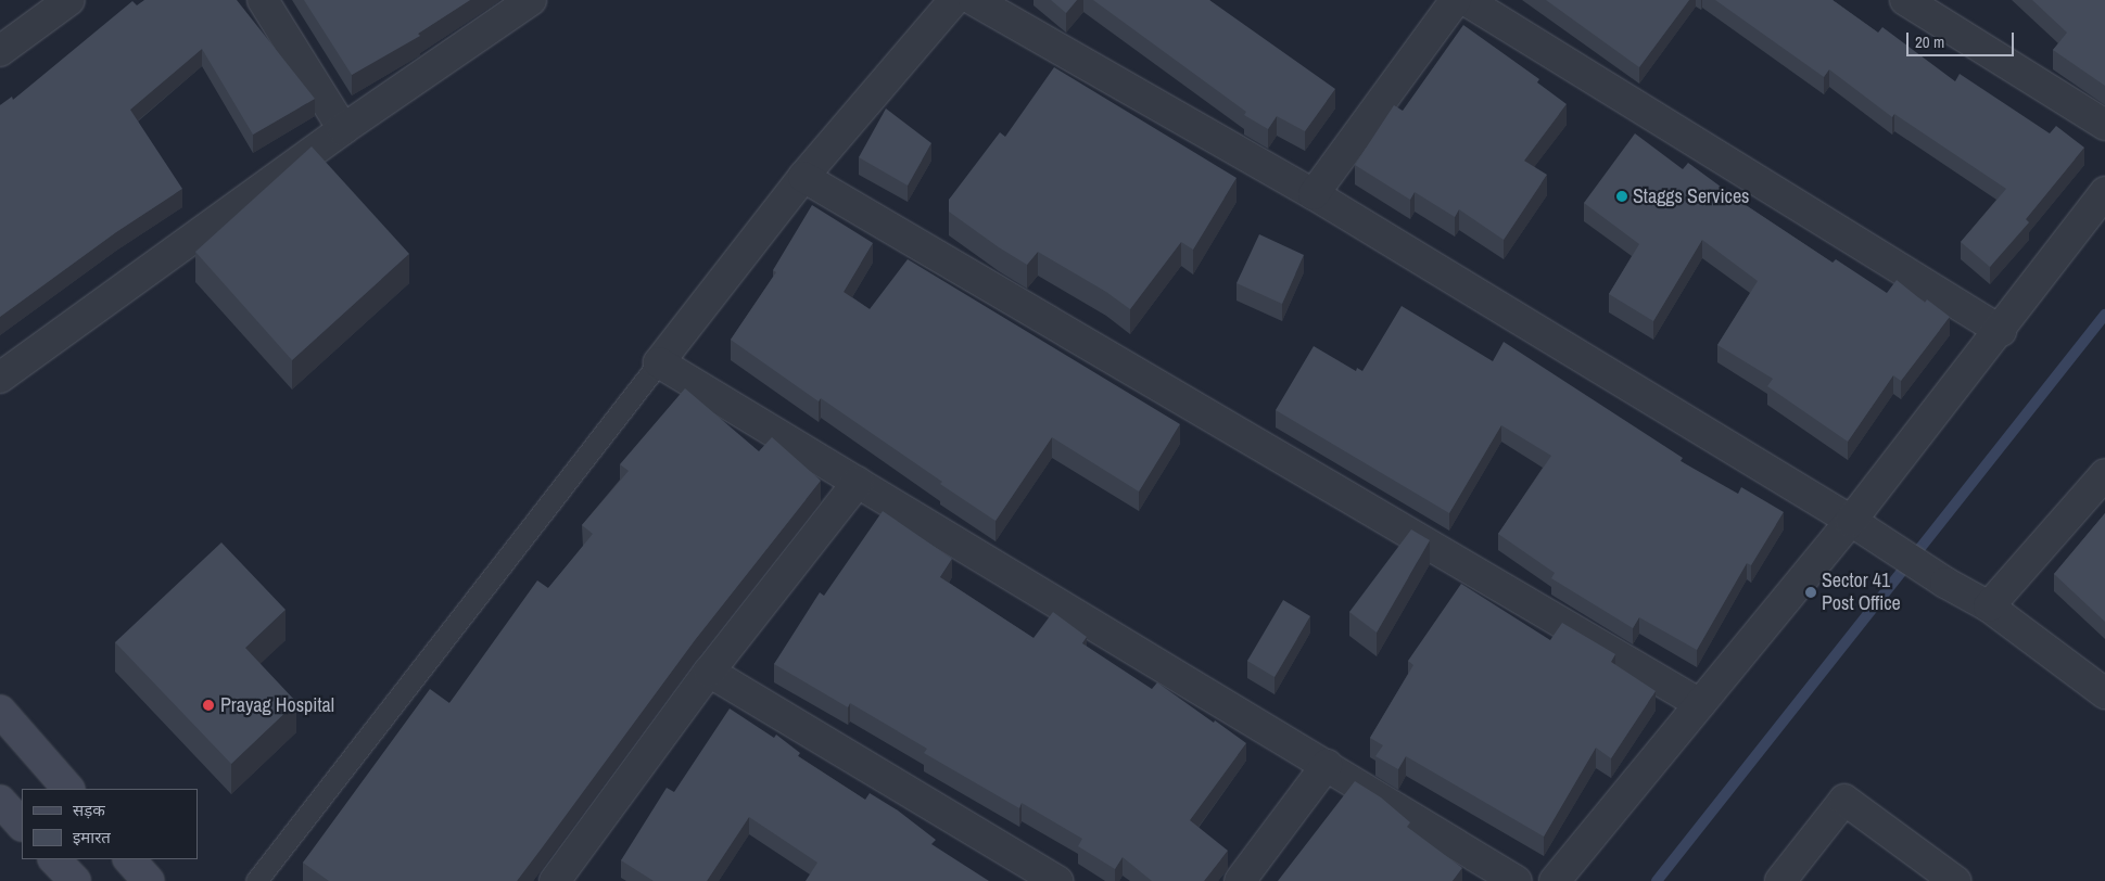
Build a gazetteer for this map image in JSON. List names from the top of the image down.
{
  "places": ["Staggs Services", "Sector 41 Post Office", "Prayag Hospital"],
  "legend": ["सड़क", "इमारत"],
  "scale_bar": "20 m"
}
